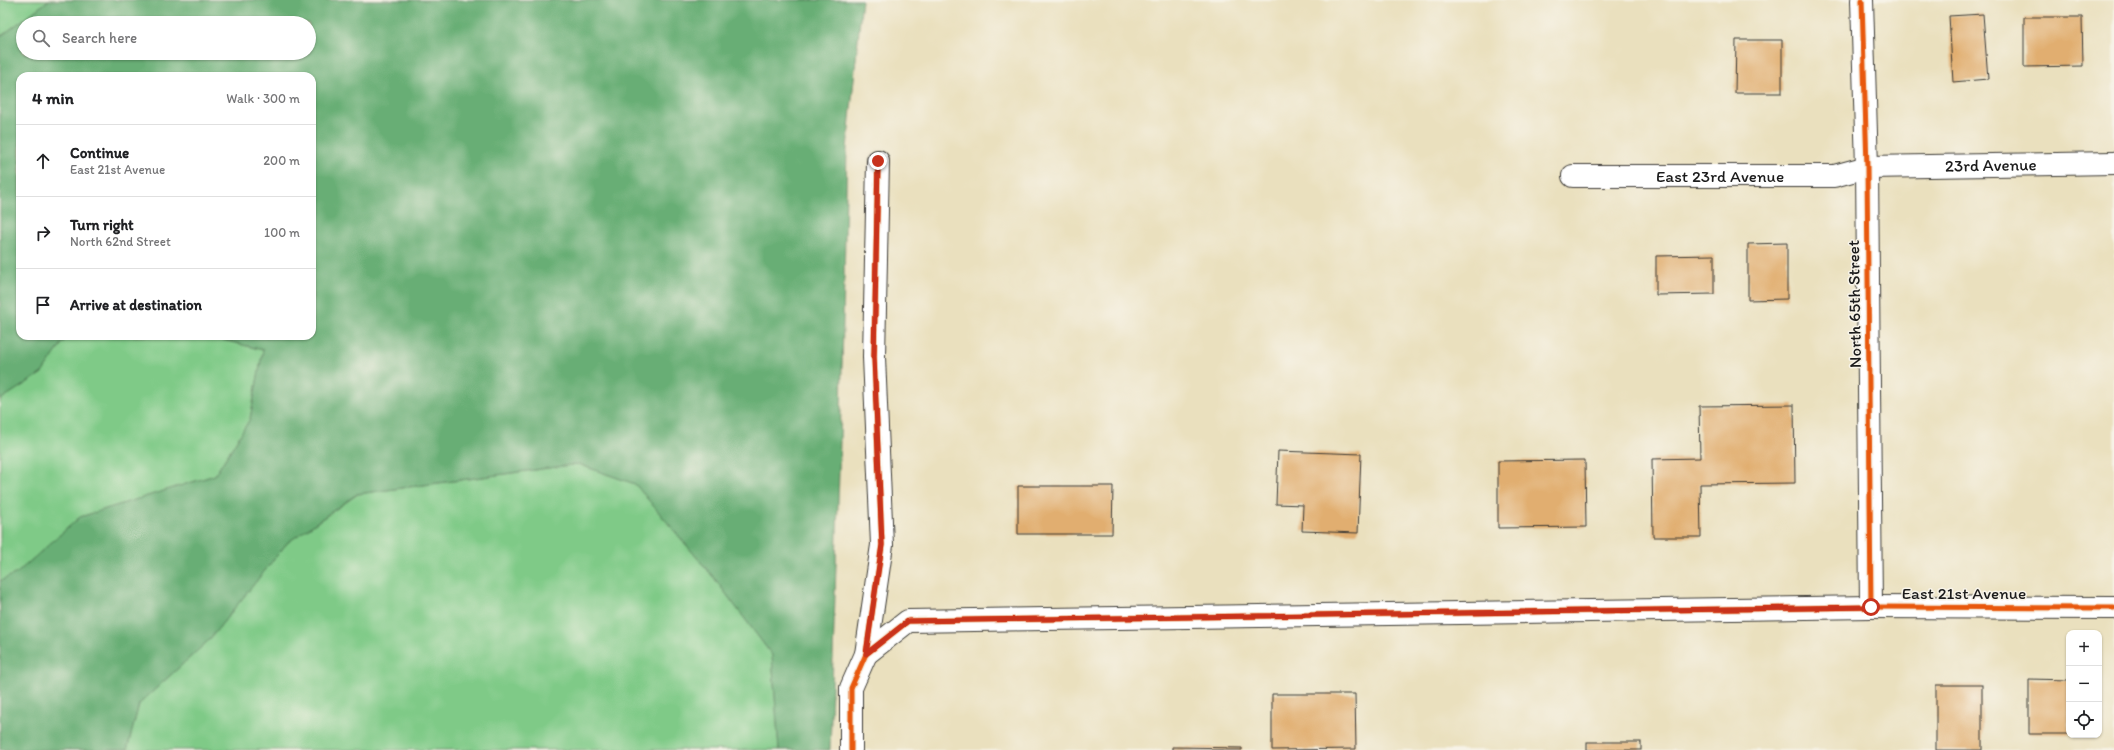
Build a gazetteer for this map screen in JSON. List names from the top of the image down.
{
  "streets": {
    "street": [
      "23rd Avenue",
      "East 23rd Avenue",
      "North 65th Street",
      "East 21st Avenue"
    ]
  },
  "crossings": [
    ["23rd Avenue", "East 23rd Avenue"],
    ["23rd Avenue", "North 65th Street"],
    ["East 23rd Avenue", "North 65th Street"],
    ["North 65th Street", "East 21st Avenue"]
  ],
  "page": {
    "search": "Search here",
    "heading": ["4 min", "Walk · 300 m"],
    "list": [
      ["Continue", "East 21st Avenue", "200 m"],
      ["Turn right", "North 62nd Street", "100 m"],
      "Arrive at destination"
    ],
    "map_buttons": ["+", "−"]
  }
}
